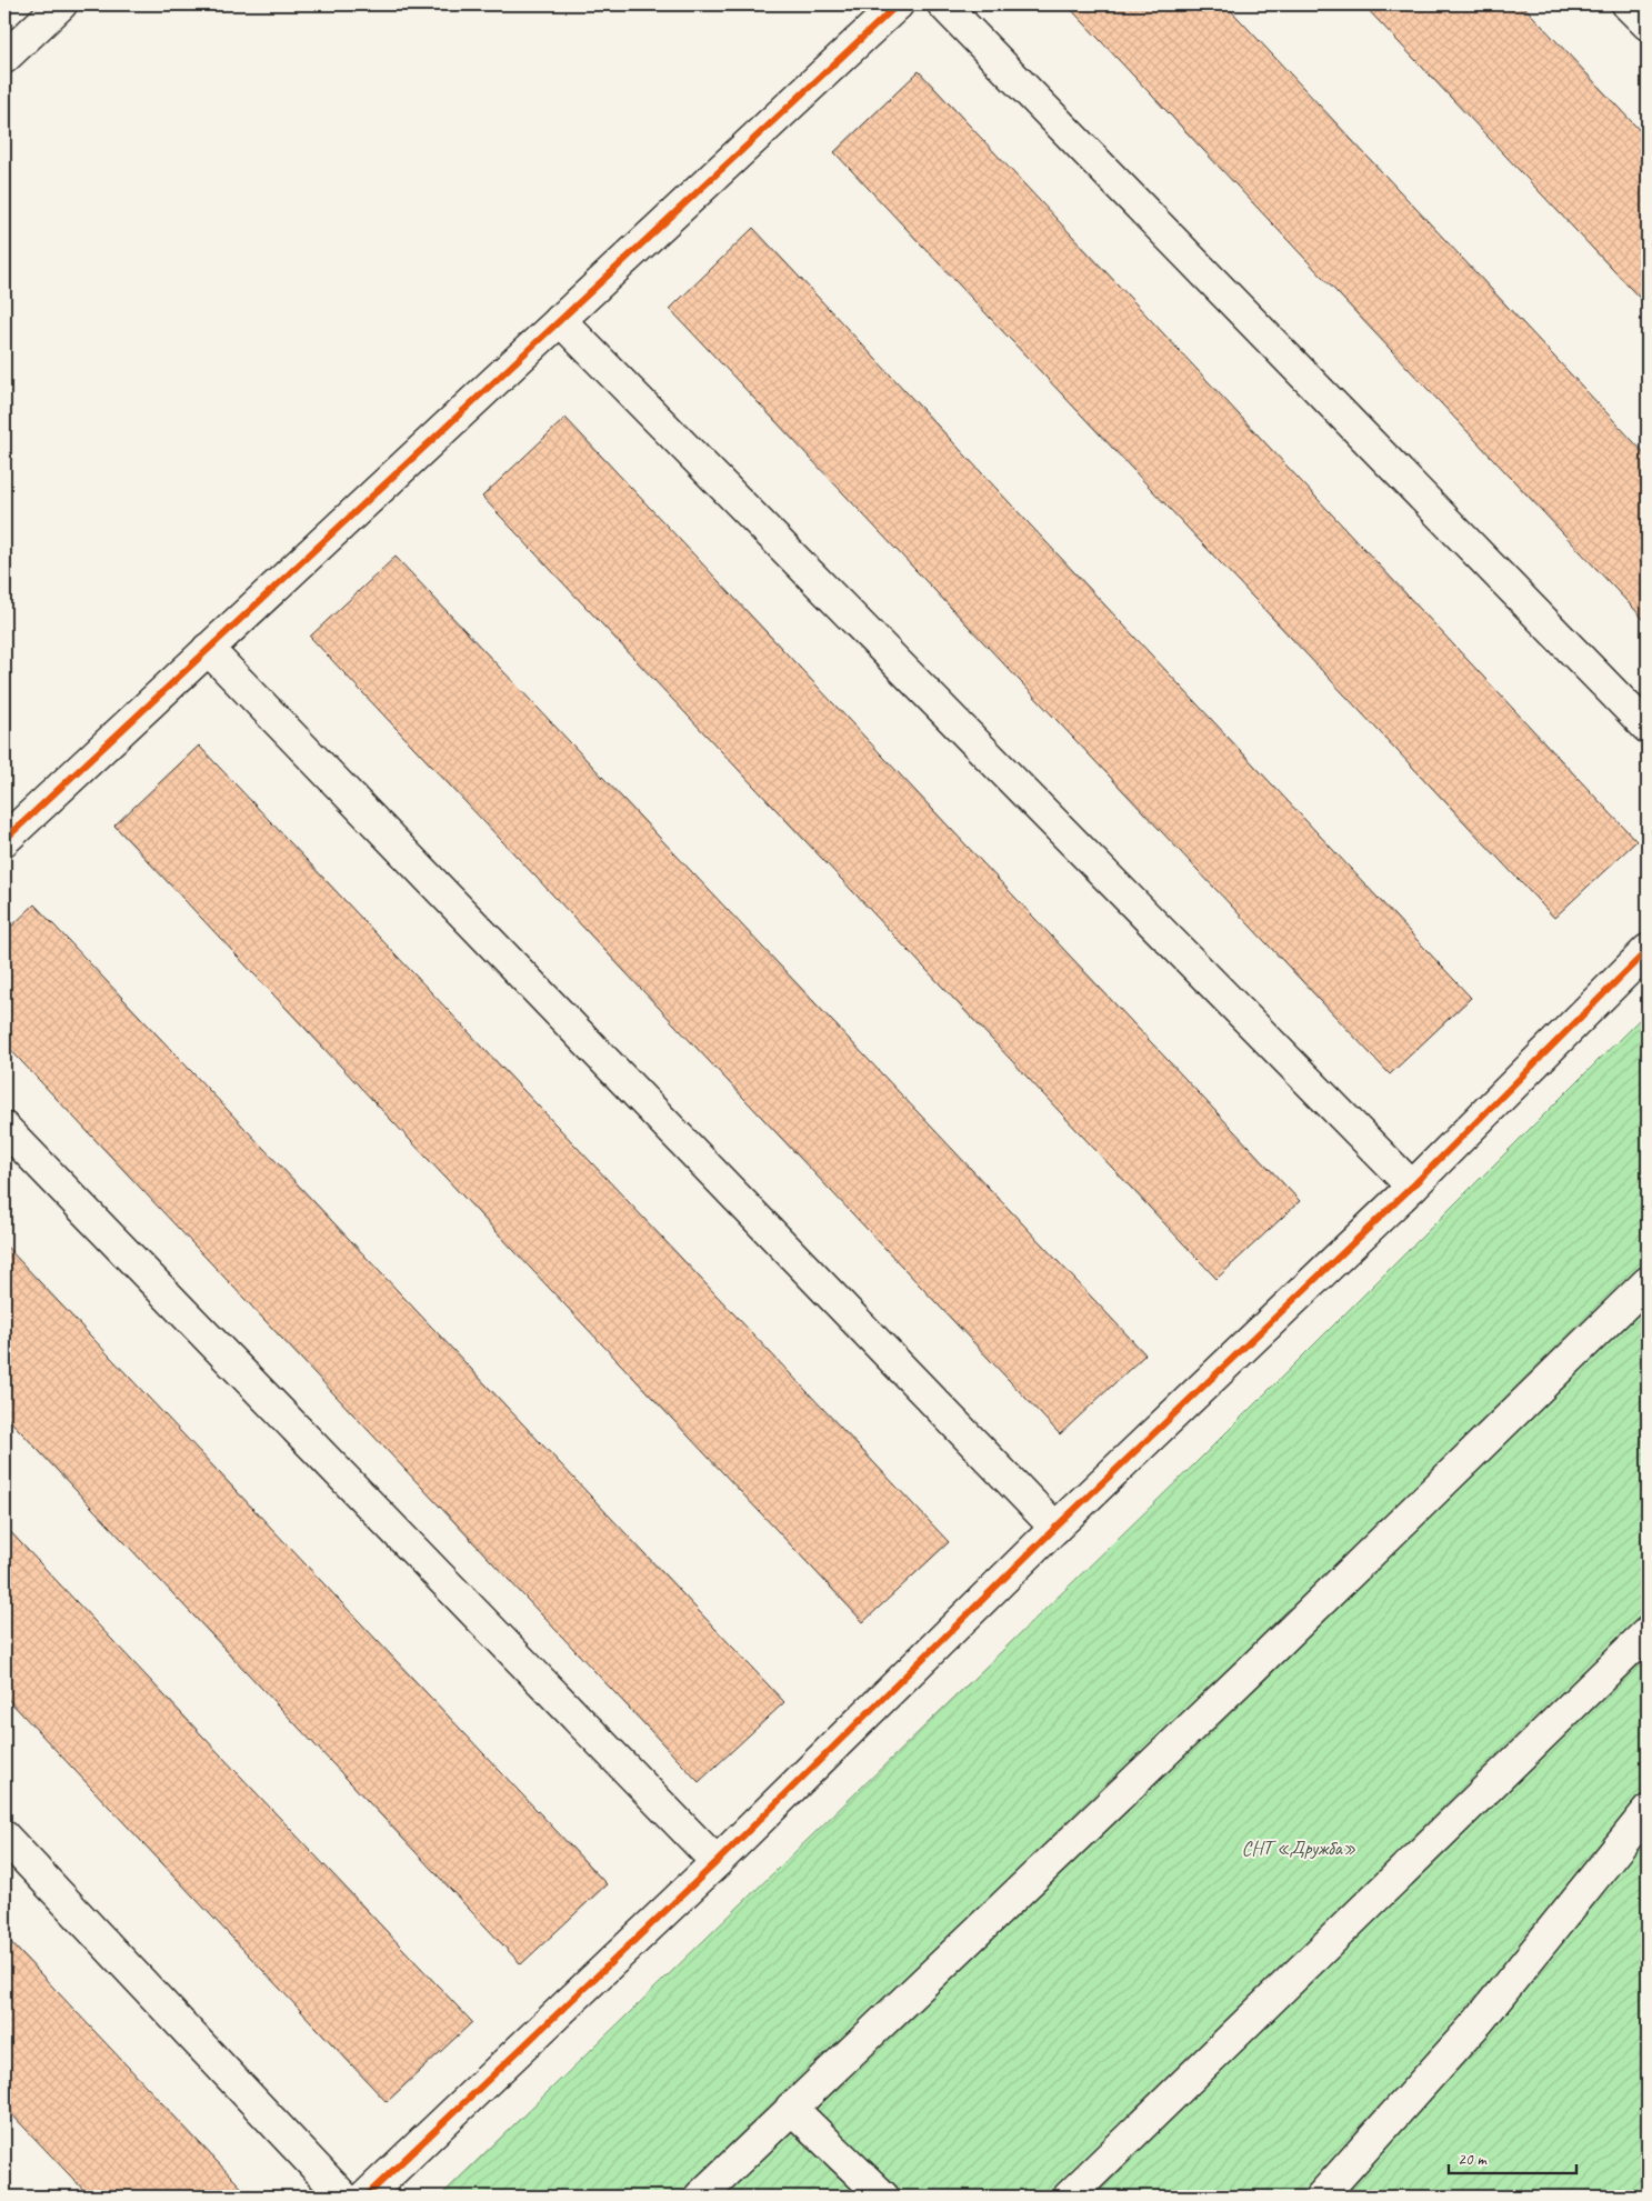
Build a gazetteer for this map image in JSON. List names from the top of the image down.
{
  "parks": ["СНТ «Дружба»"],
  "scale_bar": "20 m"
}
